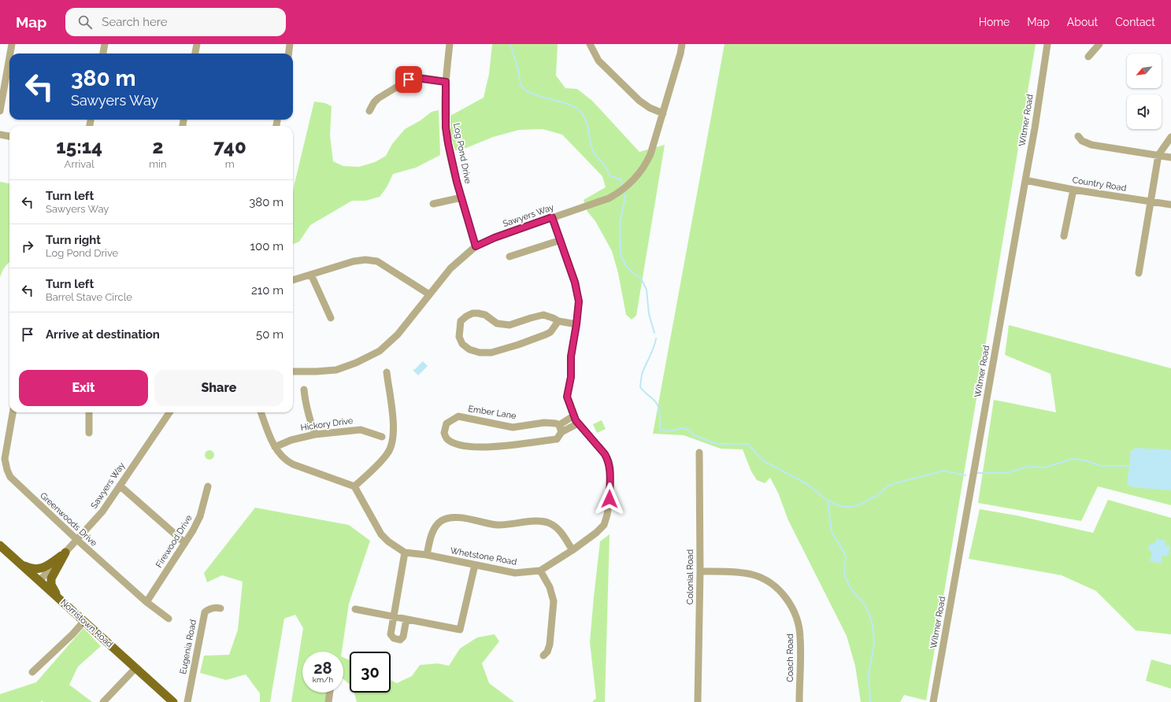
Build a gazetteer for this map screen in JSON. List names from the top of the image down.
{
  "streets": {
    "main road": ["Norristown Road"],
    "street": [
      "Witmer Road",
      "Log Pond Drive",
      "Country Road",
      "Sawyers Way",
      "Ember Lane",
      "Hickory Drive",
      "Greenwoods Drive",
      "Firewood Drive",
      "Whetstone Road",
      "Colonial Road",
      "Eugenia Road",
      "Coach Road"
    ]
  },
  "crossings": [
    ["Witmer Road", "Country Road"],
    ["Log Pond Drive", "Sawyers Way"],
    ["Sawyers Way", "Greenwoods Drive"],
    ["Sawyers Way", "Whetstone Road"],
    ["Sawyers Way", "Norristown Road"],
    ["Ember Lane", "Whetstone Road"],
    ["Greenwoods Drive", "Firewood Drive"],
    ["Colonial Road", "Coach Road"]
  ],
  "north": "bottom left",
  "page": {
    "header": "Map",
    "search": "Search here",
    "nav": [
      "Home",
      "Map",
      "About",
      "Contact"
    ],
    "turn": ["380 m", "Sawyers Way"],
    "eta": [
      "15:14",
      "Arrival",
      "2",
      "min",
      "740",
      "m"
    ],
    "list": [
      {
        "name": "Turn left",
        "note": "Sawyers Way",
        "value": "380 m"
      },
      {
        "name": "Turn right",
        "note": "Log Pond Drive",
        "value": "100 m"
      },
      {
        "name": "Turn left",
        "note": "Barrel Stave Circle",
        "value": "210 m"
      },
      {
        "name": "Arrive at destination",
        "value": "50 m"
      }
    ],
    "buttons": ["Exit", "Share"],
    "speed": "28 km/h",
    "limit": "30"
  }
}
